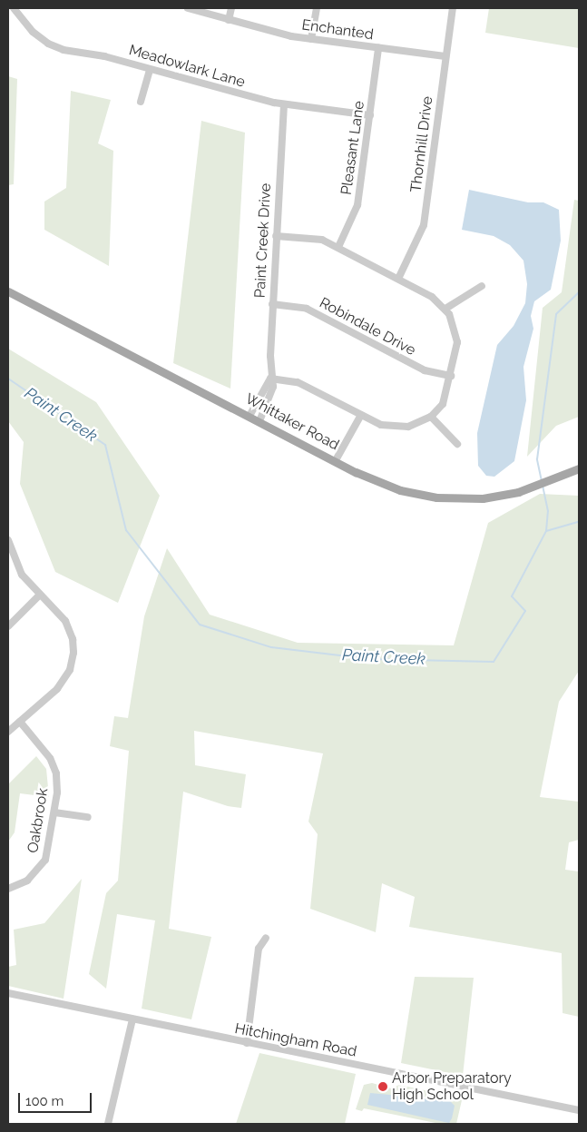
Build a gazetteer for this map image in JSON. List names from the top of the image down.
{
  "streets": {
    "main road": ["Whittaker Road"],
    "street": [
      "Enchanted",
      "Meadowlark Lane",
      "Thornhill Drive",
      "Pleasant Lane",
      "Paint Creek Drive",
      "Robindale Drive",
      "Oakbrook",
      "Hitchingham Road"
    ]
  },
  "crossings": [
    ["Enchanted", "Thornhill Drive"],
    ["Enchanted", "Pleasant Lane"],
    ["Meadowlark Lane", "Pleasant Lane"],
    ["Meadowlark Lane", "Paint Creek Drive"],
    ["Paint Creek Drive", "Robindale Drive"],
    ["Paint Creek Drive", "Whittaker Road"]
  ],
  "water": ["Paint Creek"],
  "places": ["Arbor Preparatory High School"],
  "scale_bar": "100 m"
}
